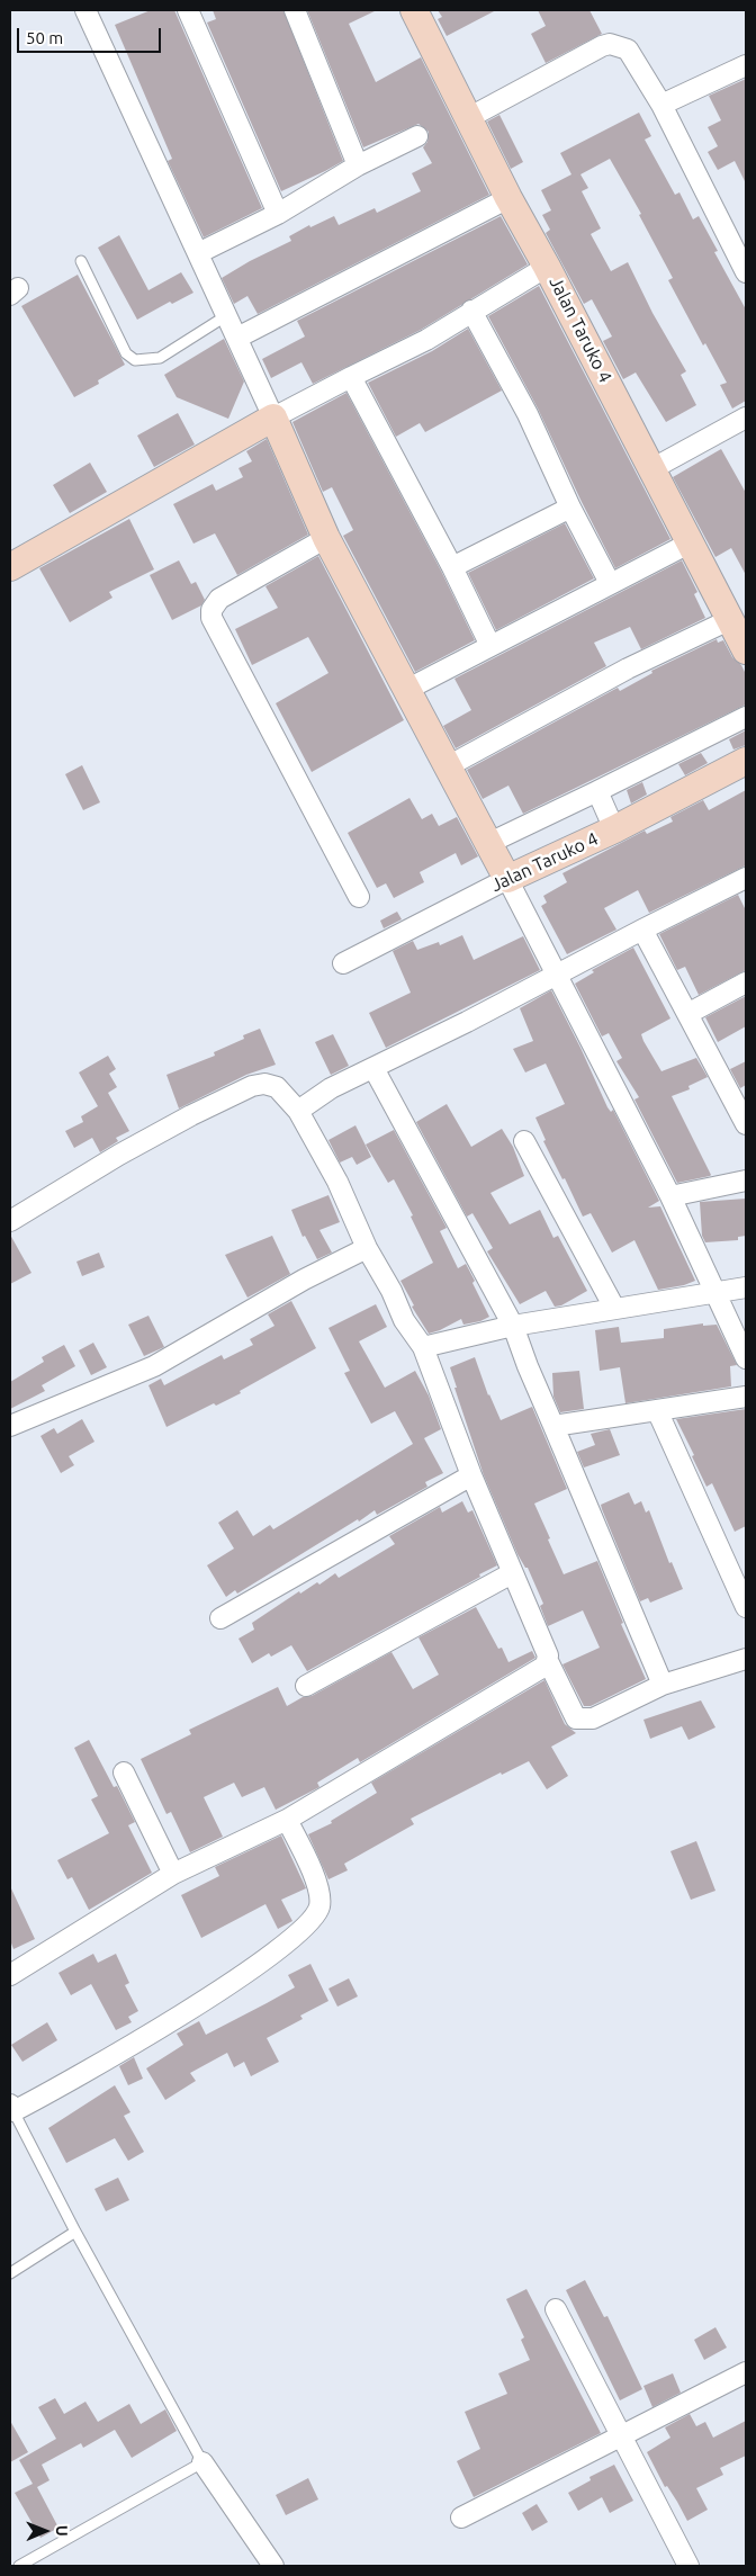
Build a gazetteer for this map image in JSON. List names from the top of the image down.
{
  "streets": {
    "street": ["Jalan Taruko 4"]
  },
  "scale_bar": "50 m",
  "north": "right"
}
